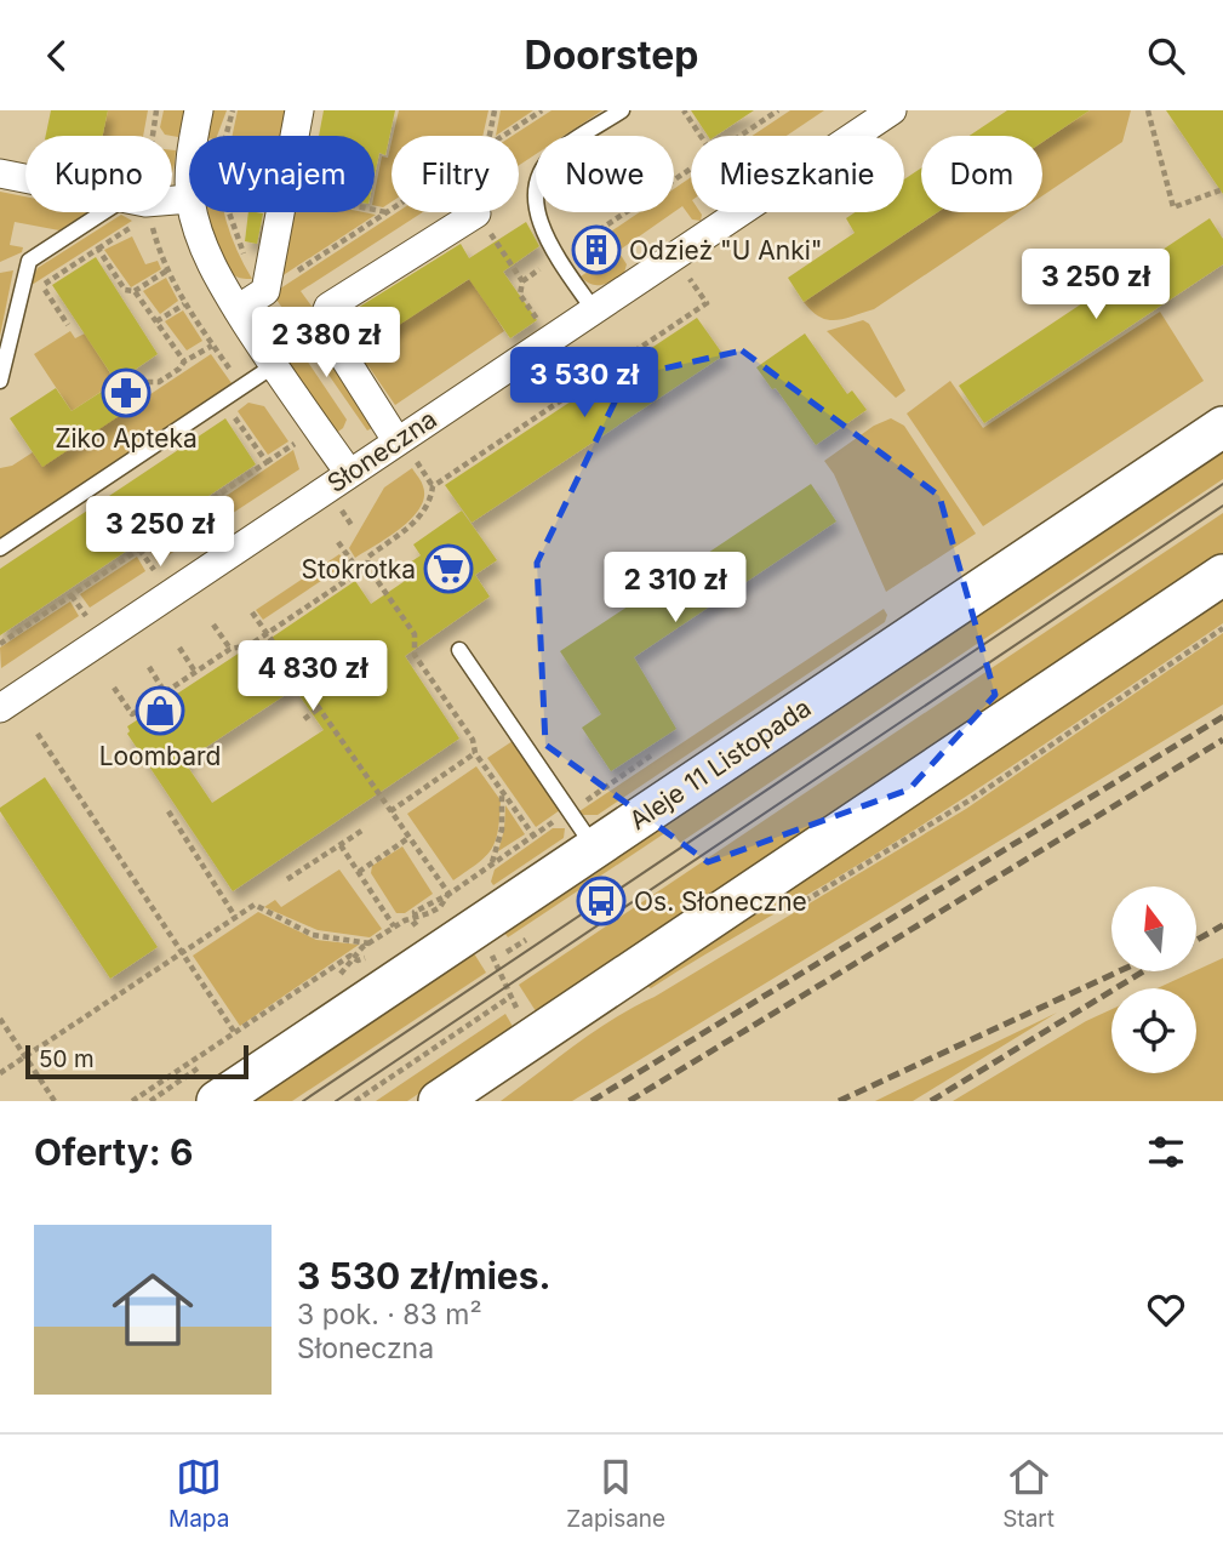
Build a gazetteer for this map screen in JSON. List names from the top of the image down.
{
  "streets": {
    "main road": ["Aleje 11 Listopada"],
    "street": ["Słoneczna"]
  },
  "places": {
    "building": ["Odzież \"U Anki\""],
    "pharmacy": ["Ziko Apteka"],
    "supermarket": ["Stokrotka"],
    "shop": ["Loombard"],
    "bus stop": ["Os. Słoneczne"]
  },
  "scale_bar": "50 m",
  "north": "top",
  "page": {
    "header": "Doorstep",
    "chip": [
      "Kupno",
      "Wynajem",
      "Filtry",
      "Nowe",
      "Mieszkanie",
      "Dom"
    ],
    "price": [
      "3 250 zł",
      "2 380 zł",
      "3 530 zł",
      "3 250 zł",
      "2 310 zł",
      "4 830 zł"
    ],
    "scale": "50 m",
    "heading": "Oferty: 6",
    "list": [
      {
        "name": "3 530 zł/mies.",
        "note": "3 pok. · 83 m² · Słoneczna"
      }
    ],
    "tabs": ["Mapa", "Zapisane", "Start"]
  }
}
